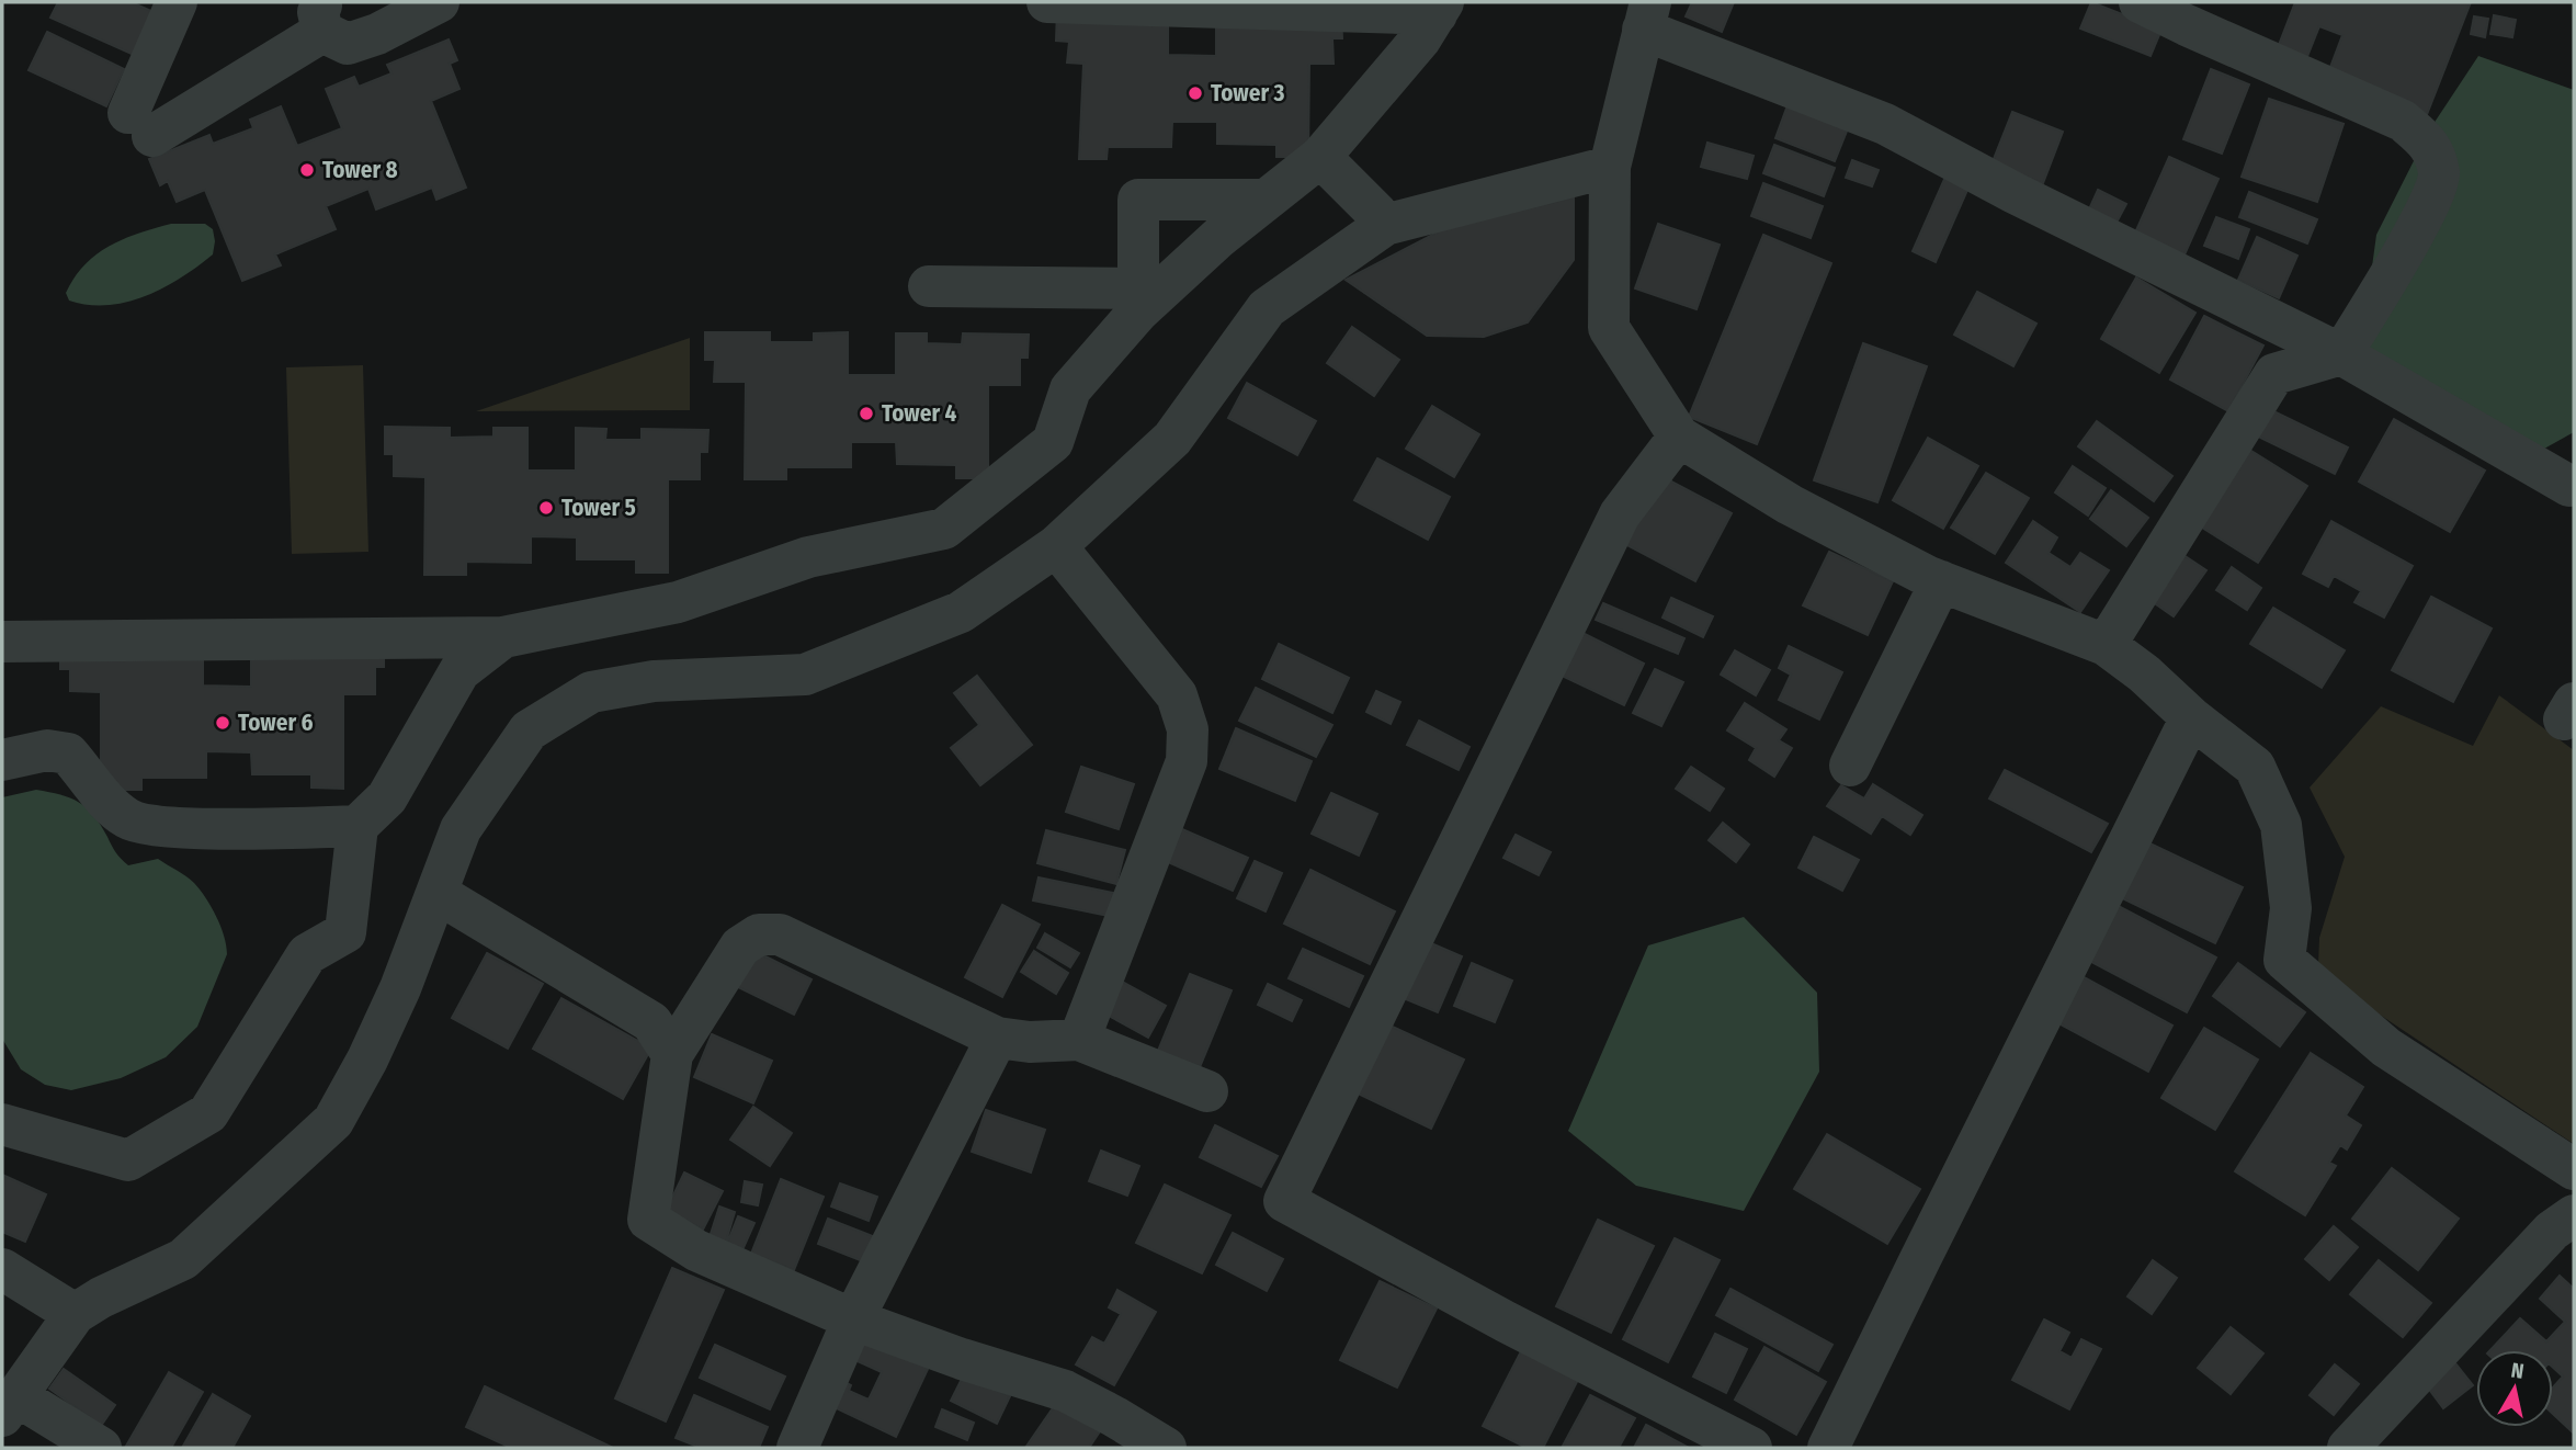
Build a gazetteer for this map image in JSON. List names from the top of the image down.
{
  "places": [
    "Tower 3",
    "Tower 8",
    "Tower 4",
    "Tower 5",
    "Tower 6"
  ],
  "north": "top"
}
